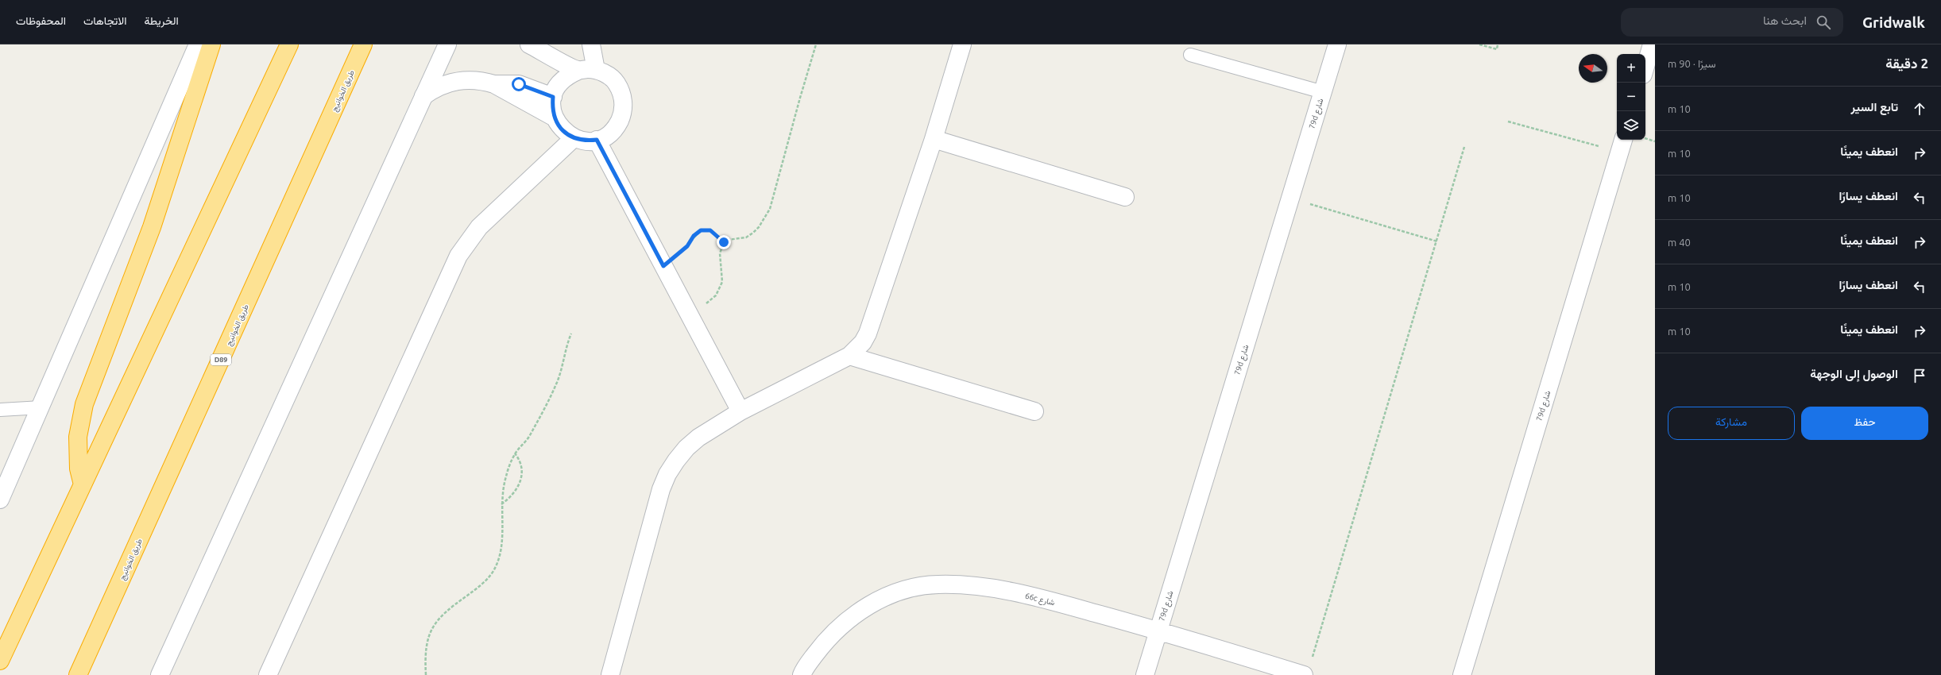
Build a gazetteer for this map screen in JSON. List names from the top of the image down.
{
  "streets": {
    "highway": ["طريق الخوانيج", "D89"],
    "street": ["79d شارع", "66c شارع"]
  },
  "crossings": [
    ["79d شارع", "66c شارع"]
  ],
  "north": "left",
  "page": {
    "header": "Gridwalk",
    "search": "ابحث هنا",
    "nav": ["الخريطة", "الاتجاهات", "المحفوظات"],
    "heading": ["2 دقيقة", "سيرًا · 90 m"],
    "map_buttons": ["+", "−"],
    "list": [
      ["تابع السير", "10 m"],
      ["انعطف يمينًا", "10 m"],
      ["انعطف يسارًا", "10 m"],
      ["انعطف يمينًا", "40 m"],
      ["انعطف يسارًا", "10 m"],
      ["انعطف يمينًا", "10 m"],
      "الوصول إلى الوجهة"
    ],
    "buttons": ["حفظ", "مشاركة"]
  }
}
